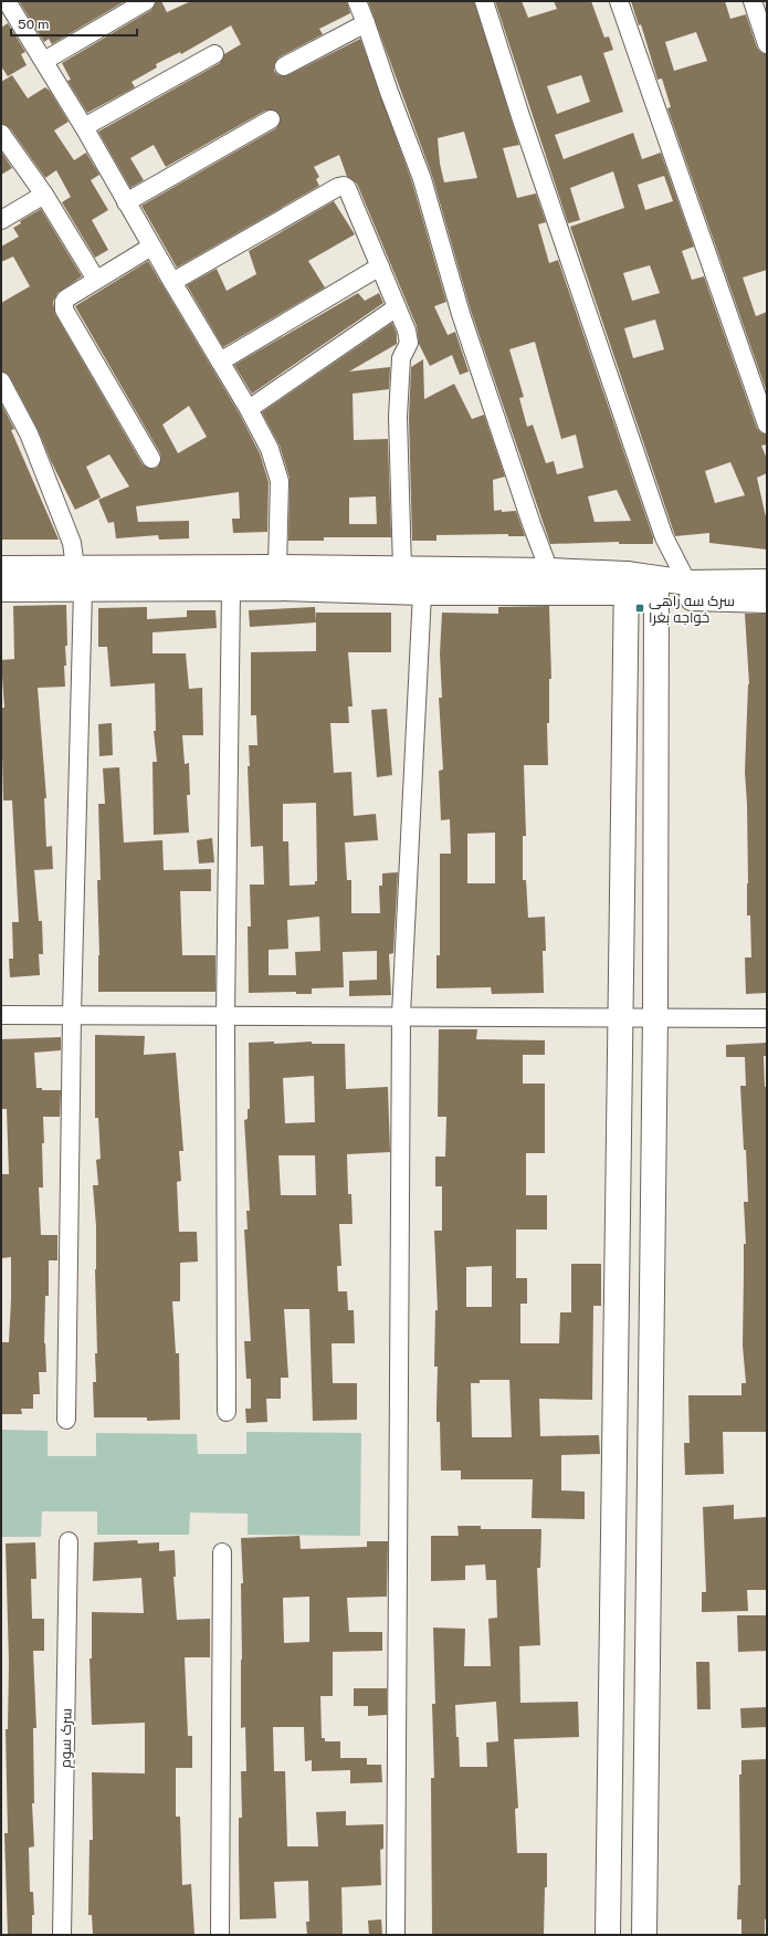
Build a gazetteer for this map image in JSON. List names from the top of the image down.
{
  "streets": {
    "street": ["سرک سوم"]
  },
  "places": {
    "transit": ["سرک سه راهی خواجه بغرا"]
  },
  "scale_bar": "50 m"
}
